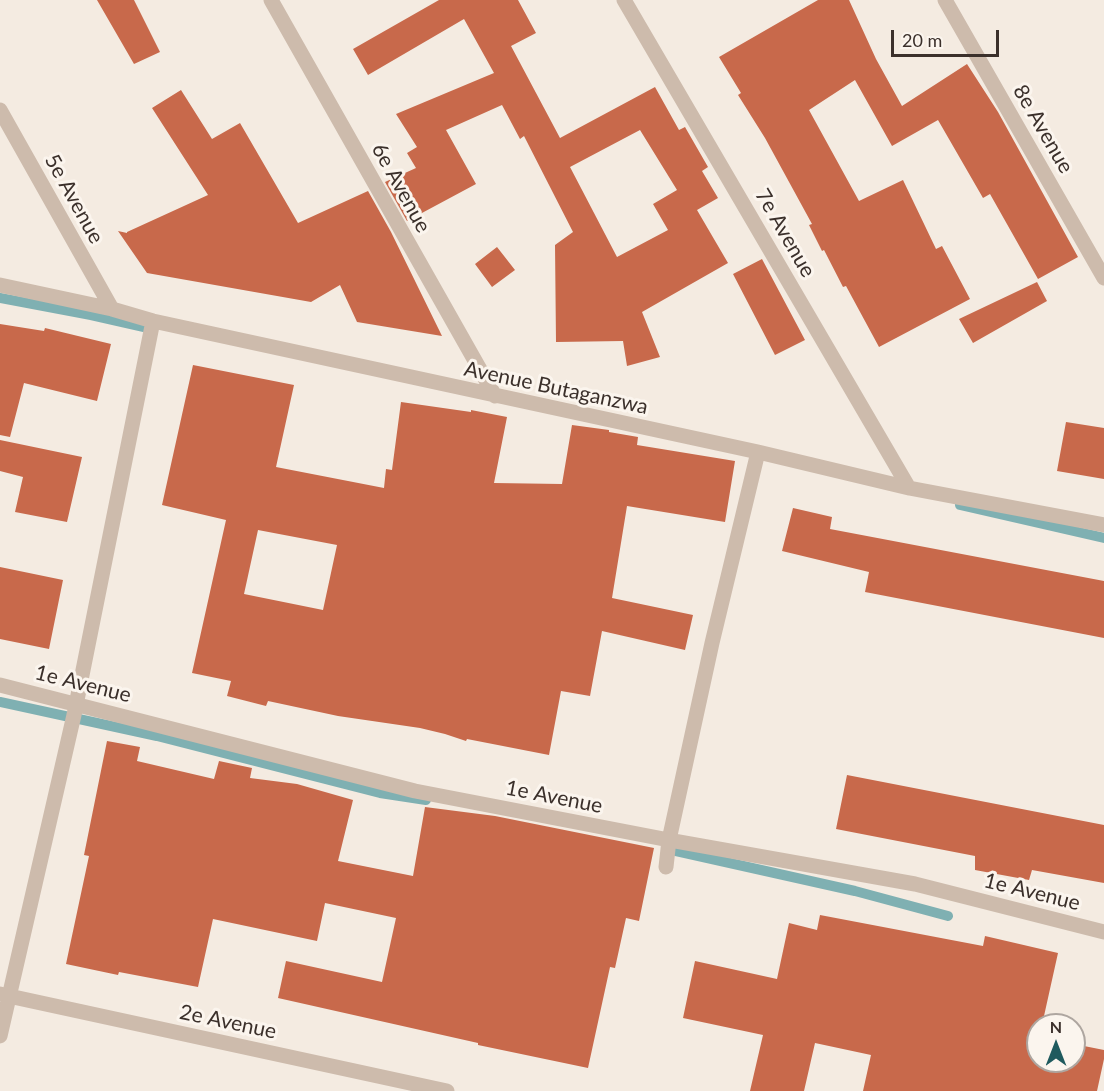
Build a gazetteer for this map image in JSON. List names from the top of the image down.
{
  "streets": {
    "street": [
      "8e Avenue",
      "6e Avenue",
      "5e Avenue",
      "7e Avenue",
      "Avenue Butaganzwa",
      "1e Avenue",
      "2e Avenue"
    ]
  },
  "crossings": [
    ["6e Avenue", "Avenue Butaganzwa"],
    ["5e Avenue", "Avenue Butaganzwa"],
    ["7e Avenue", "Avenue Butaganzwa"]
  ],
  "scale_bar": "20 m",
  "north": "top"
}
